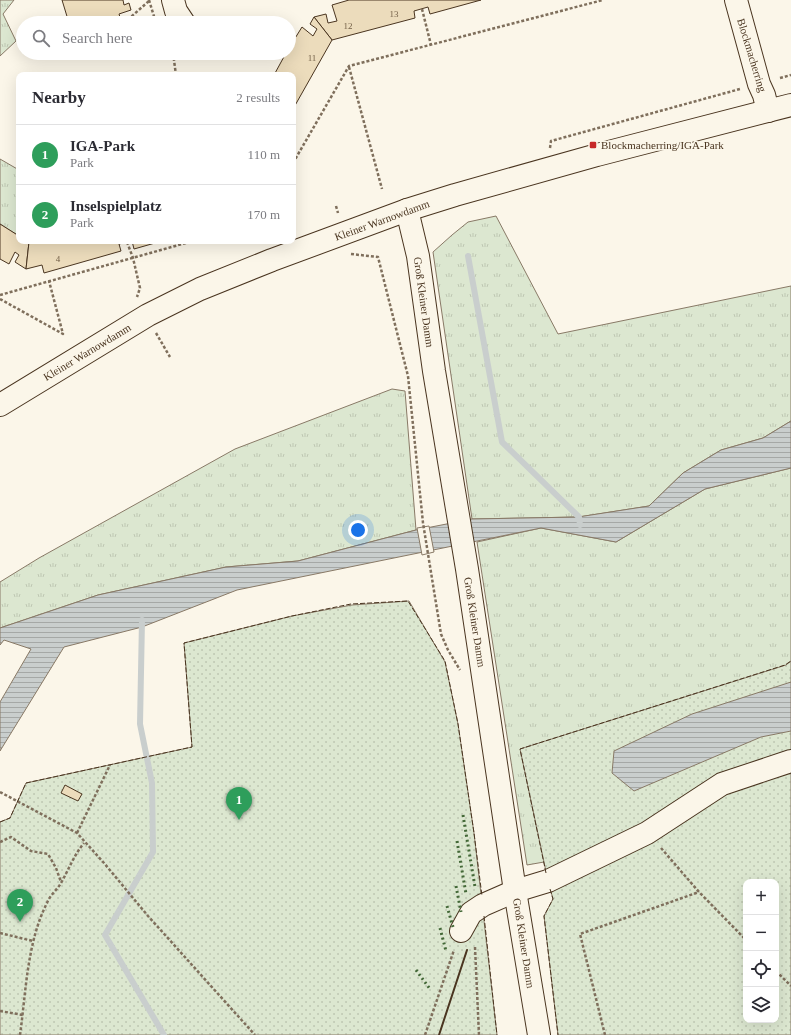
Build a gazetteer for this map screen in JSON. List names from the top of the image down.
{
  "streets": {
    "street": ["Blockmacherring", "Kleiner Warnowdamm", "Groß Kleiner Damm"]
  },
  "crossings": [
    ["Blockmacherring", "Kleiner Warnowdamm"],
    ["Kleiner Warnowdamm", "Groß Kleiner Damm"]
  ],
  "places": {
    "transit": ["Blockmacherring/IGA-Park"]
  },
  "house_numbers": [
    "13",
    "12",
    "11",
    "4"
  ],
  "page": {
    "search": "Search here",
    "heading": ["Nearby", "2 results"],
    "list": [
      {
        "mark": "1",
        "name": "IGA-Park",
        "note": "Park",
        "value": "110 m"
      },
      {
        "mark": "2",
        "name": "Inselspielplatz",
        "note": "Park",
        "value": "170 m"
      }
    ],
    "pins": ["1", "2"],
    "map_buttons": ["+", "−"]
  }
}
